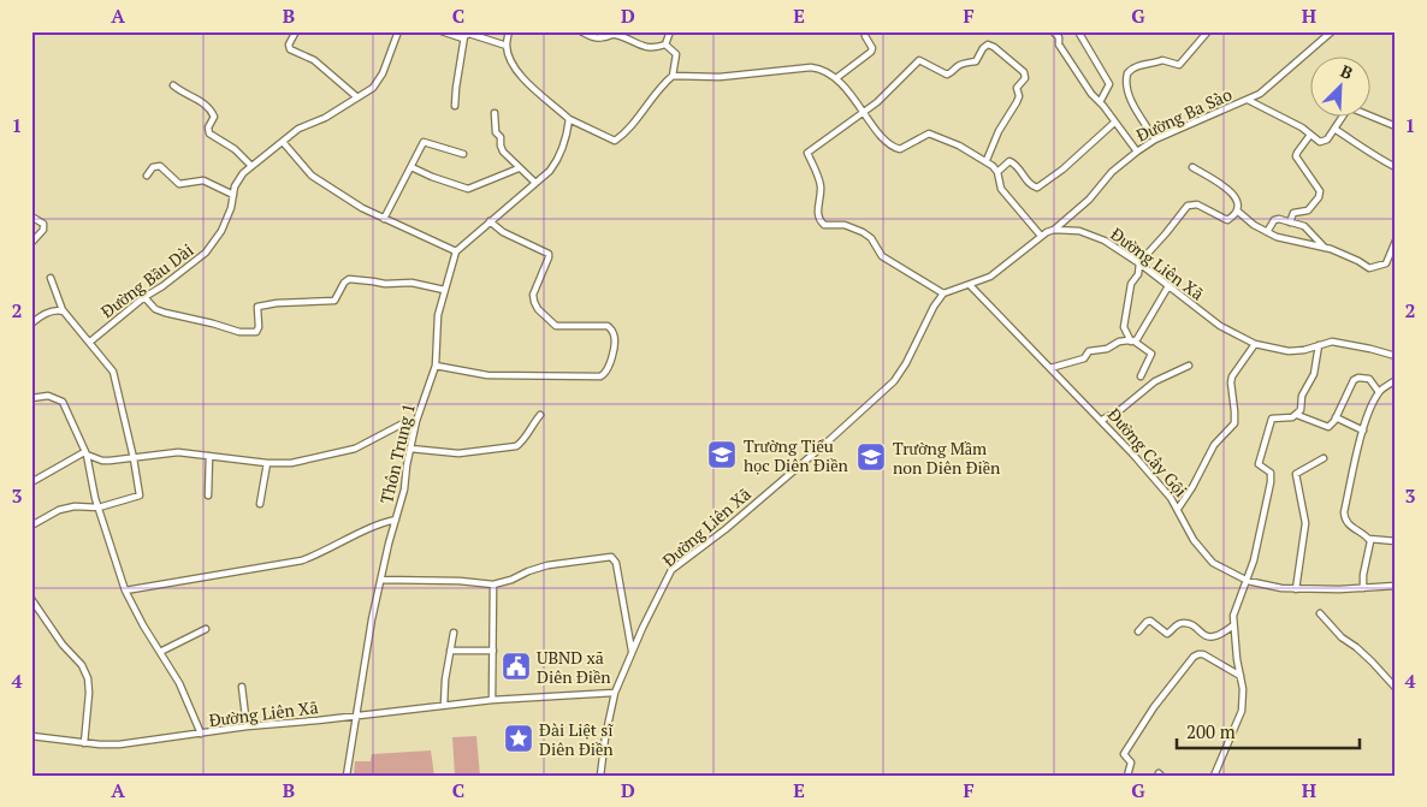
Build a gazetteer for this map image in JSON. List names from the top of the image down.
{
  "streets": {
    "street": [
      "Đường Ba Sào",
      "Đường Liên Xã",
      "Đường Bầu Dài",
      "Đường Cây Gội",
      "Thôn Trung 1"
    ]
  },
  "crossings": [
    ["Đường Ba Sào", "Đường Liên Xã"],
    ["Đường Liên Xã", "Đường Cây Gội"],
    ["Đường Liên Xã", "Thôn Trung 1"]
  ],
  "places": {
    "school or university": ["Trường Tiểu học Diên Điền", "Trường Mầm non Diên Điền"],
    "public building": ["UBND xã Diên Điền"],
    "place": ["Đài Liệt sĩ Diên Điền"]
  },
  "scale_bar": "200 m",
  "north": "top right",
  "grid": {
    "columns": [
      "A",
      "B",
      "C",
      "D",
      "E",
      "F",
      "G",
      "H"
    ],
    "rows": [
      "1",
      "2",
      "3",
      "4"
    ]
  }
}
